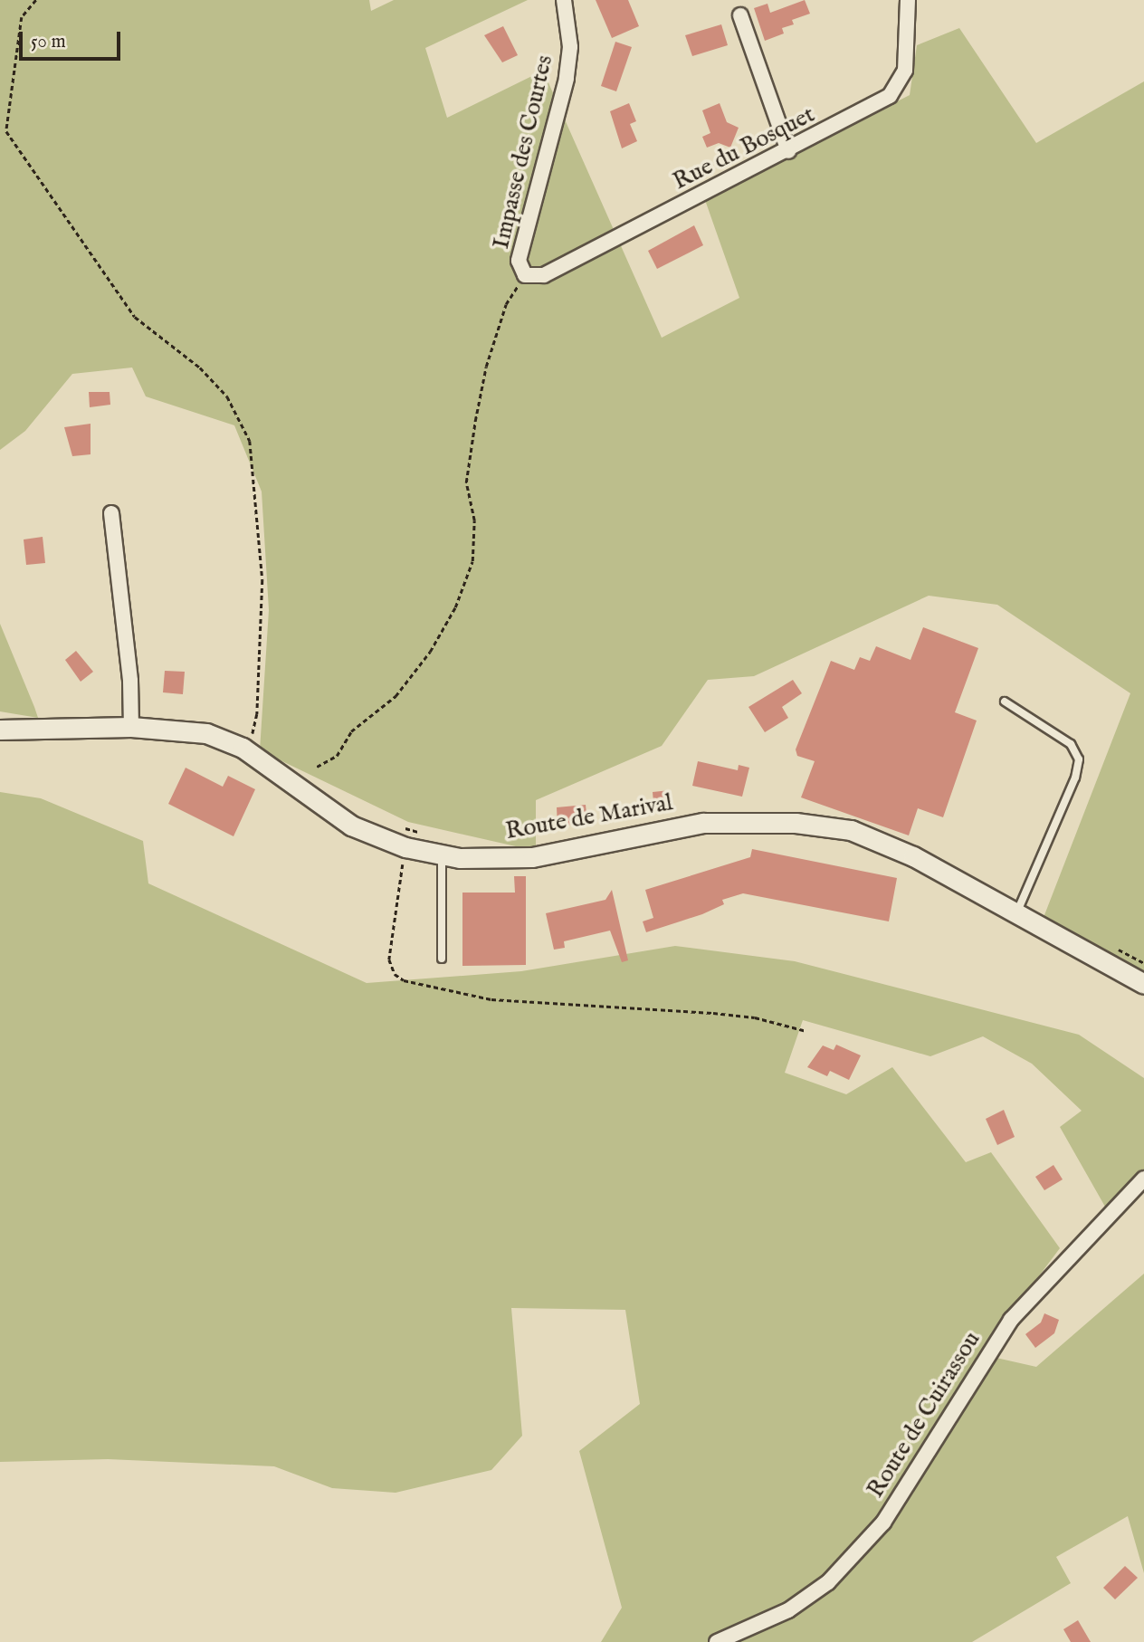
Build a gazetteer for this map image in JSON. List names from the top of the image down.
{
  "streets": {
    "main road": ["Route de Marival"],
    "street": ["Rue du Bosquet", "Impasse des Courtes", "Route de Cuirassou"]
  },
  "crossings": [
    ["Rue du Bosquet", "Impasse des Courtes"]
  ],
  "scale_bar": "50 m"
}
